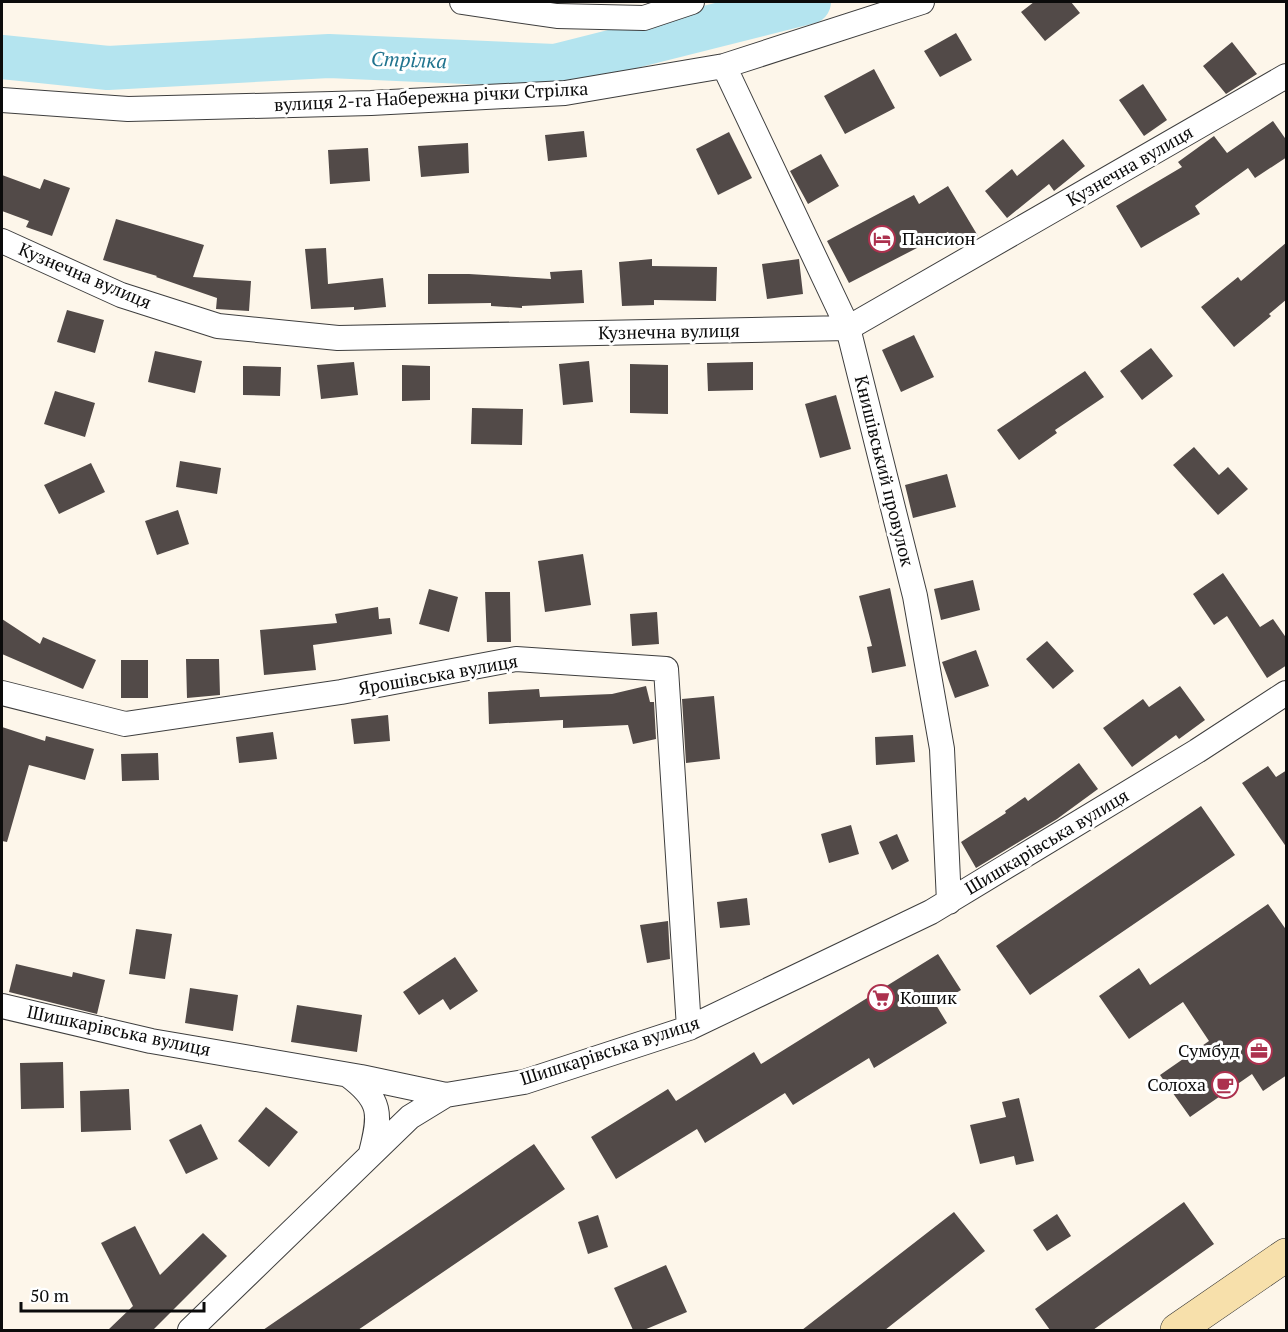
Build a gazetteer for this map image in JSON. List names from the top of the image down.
{
  "streets": {
    "street": [
      "вулиця 2-га Набережна річки Стрілка",
      "Кузнечна вулиця",
      "Книшівський провулок",
      "Ярошівська вулиця",
      "Шишкарівська вулиця"
    ]
  },
  "crossings": [
    ["вулиця 2-га Набережна річки Стрілка", "Книшівський провулок"],
    ["Кузнечна вулиця", "Книшівський провулок"],
    ["Книшівський провулок", "Шишкарівська вулиця"],
    ["Ярошівська вулиця", "Шишкарівська вулиця"]
  ],
  "water": ["Стрілка"],
  "places": {
    "hotel": ["Пансион"],
    "supermarket": ["Кошик"],
    "office": ["Сумбуд"],
    "cafe": ["Солоха"]
  },
  "scale_bar": "50 m"
}
